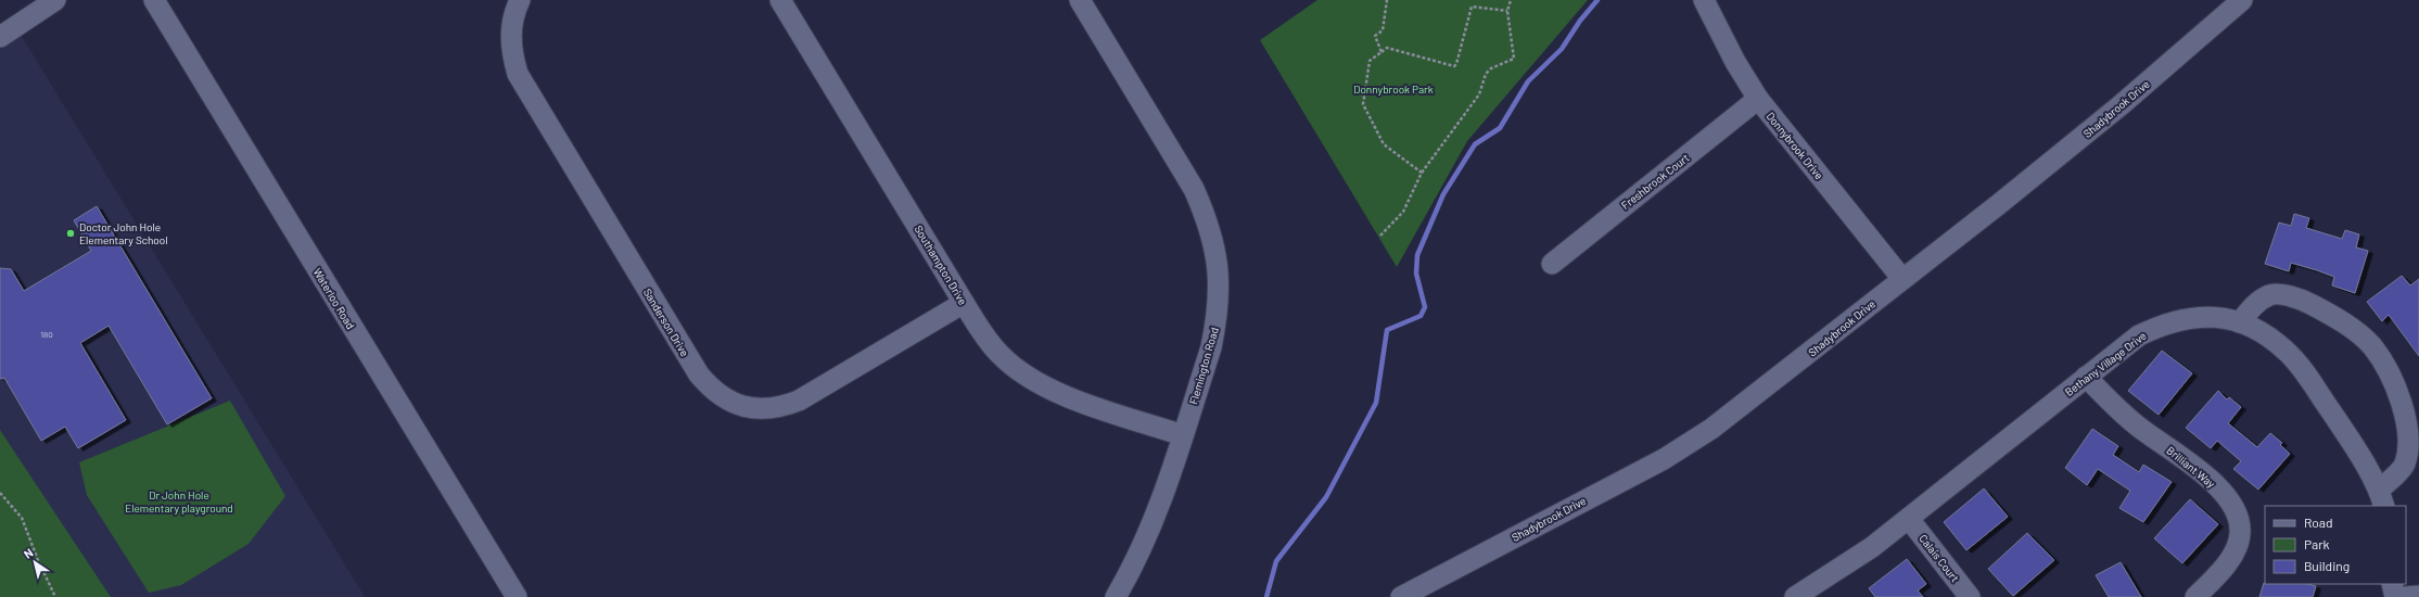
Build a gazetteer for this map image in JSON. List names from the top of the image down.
{
  "streets": {
    "street": [
      "Shadybrook Drive",
      "Donnybrook Drive",
      "Freshbrook Court",
      "Southampton Drive",
      "Waterloo Road",
      "Sanderson Drive",
      "Bethany Village Drive",
      "Flemington Road",
      "Brilliant Way",
      "Calais Court"
    ]
  },
  "crossings": [
    ["Shadybrook Drive", "Donnybrook Drive"],
    ["Donnybrook Drive", "Freshbrook Court"],
    ["Southampton Drive", "Sanderson Drive"],
    ["Southampton Drive", "Flemington Road"],
    ["Bethany Village Drive", "Brilliant Way"],
    ["Bethany Village Drive", "Calais Court"]
  ],
  "parks": ["Donnybrook Park", "Dr John Hole Elementary playground"],
  "places": ["Doctor John Hole Elementary School"],
  "house_numbers": ["180"],
  "legend": ["Road", "Park", "Building"],
  "north": "top left"
}
